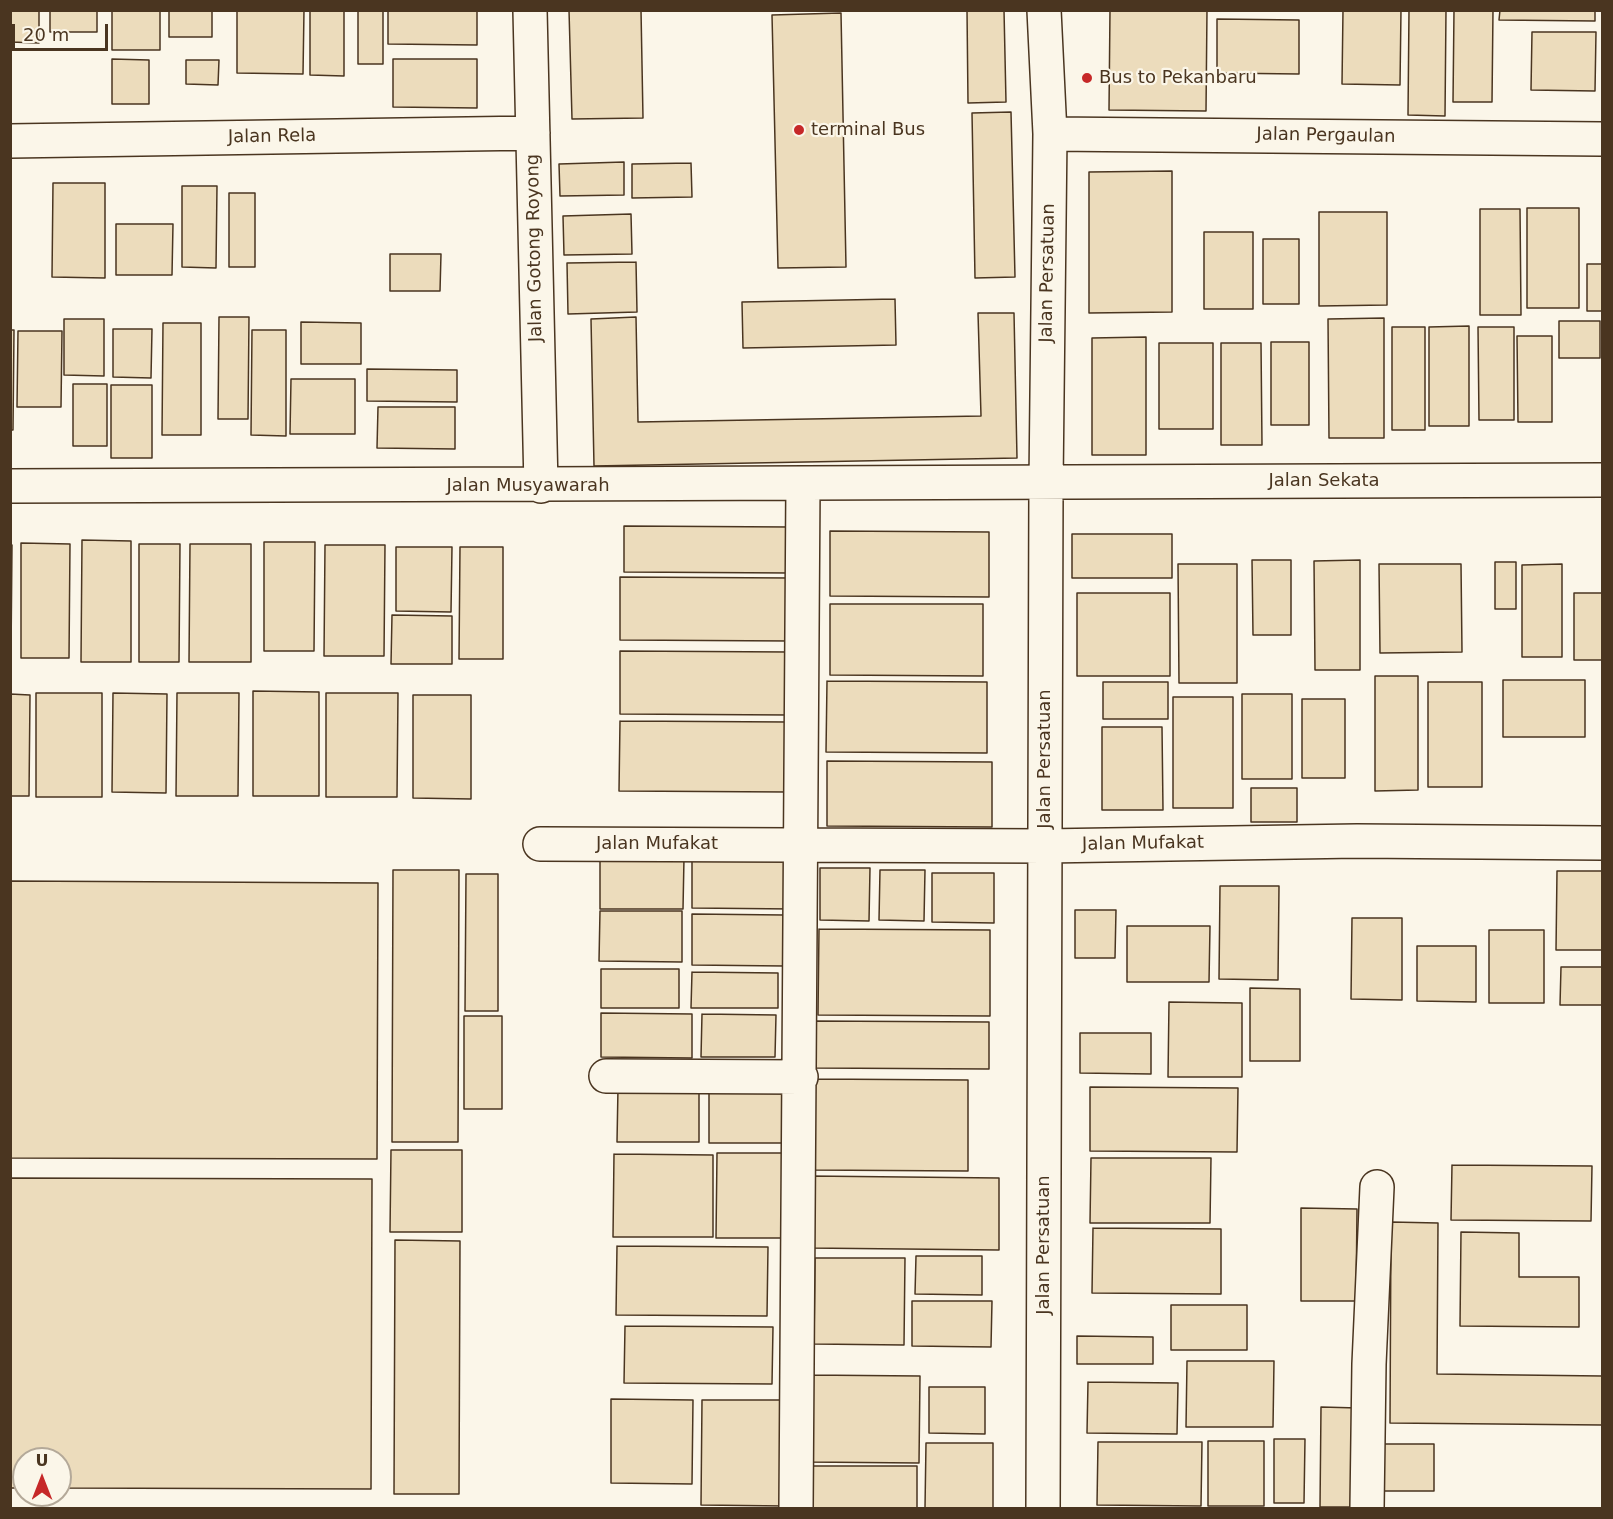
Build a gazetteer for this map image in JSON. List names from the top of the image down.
{
  "streets": {
    "street": [
      "Jalan Pergaulan",
      "Jalan Rela",
      "Jalan Gotong Royong",
      "Jalan Persatuan",
      "Jalan Sekata",
      "Jalan Musyawarah",
      "Jalan Mufakat"
    ]
  },
  "crossings": [
    ["Jalan Pergaulan", "Jalan Persatuan"],
    ["Jalan Rela", "Jalan Gotong Royong"],
    ["Jalan Gotong Royong", "Jalan Musyawarah"],
    ["Jalan Persatuan", "Jalan Sekata"],
    ["Jalan Persatuan", "Jalan Musyawarah"],
    ["Jalan Persatuan", "Jalan Mufakat"],
    ["Jalan Sekata", "Jalan Musyawarah"]
  ],
  "places": ["Bus to Pekanbaru", "terminal Bus"],
  "scale_bar": "20 m",
  "north": "top"
}
